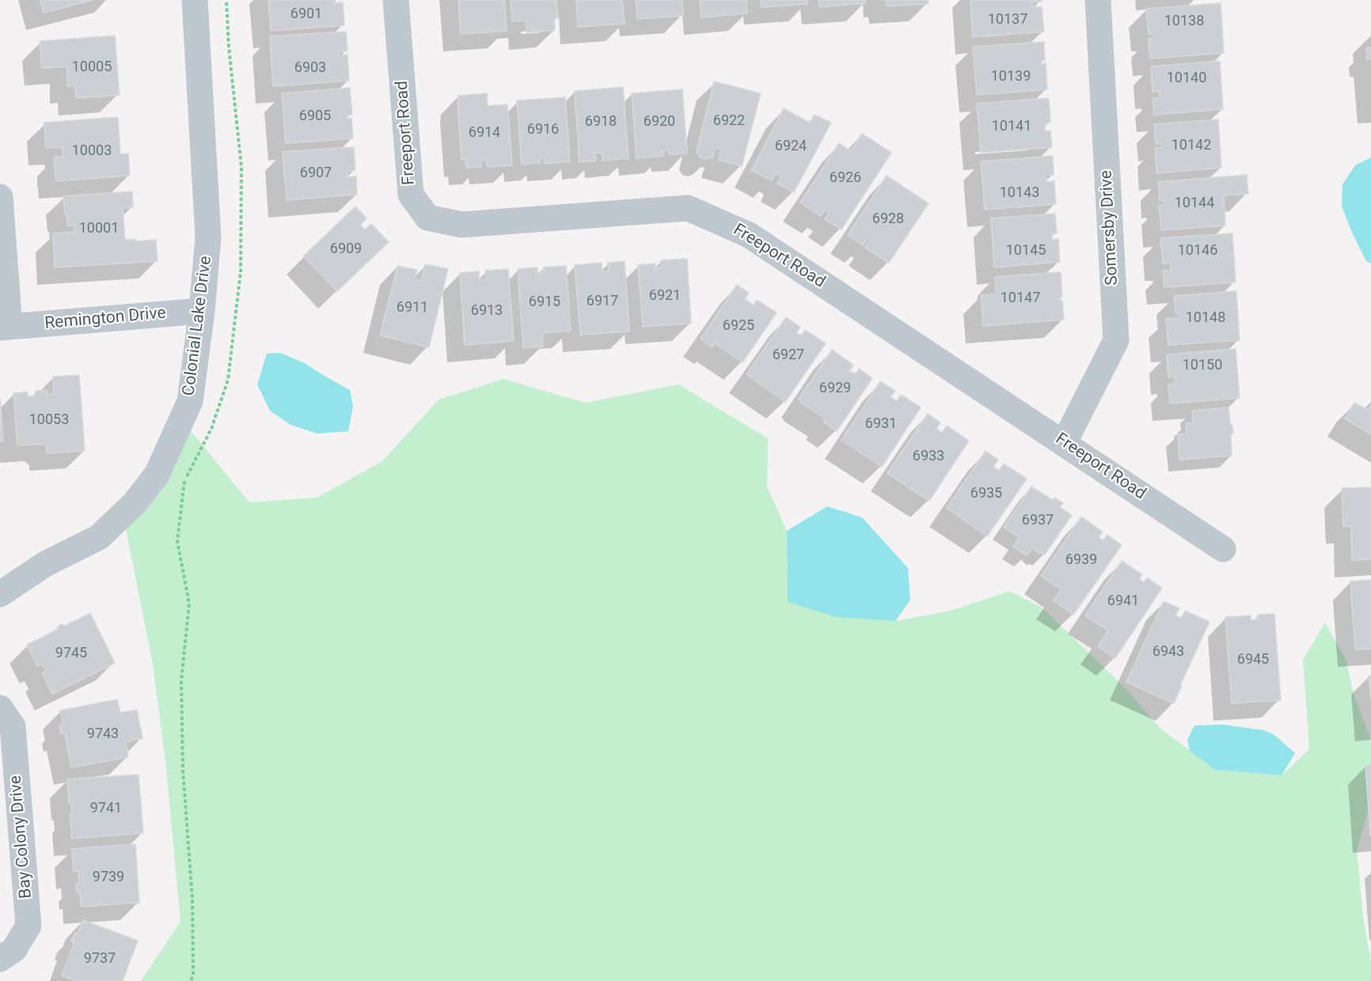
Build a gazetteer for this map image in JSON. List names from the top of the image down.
{
  "streets": {
    "street": [
      "Freeport Road",
      "Somersby Drive",
      "Remington Drive",
      "Colonial Lake Drive",
      "Bay Colony Drive"
    ]
  },
  "crossings": [
    ["Freeport Road", "Somersby Drive"],
    ["Remington Drive", "Colonial Lake Drive"]
  ],
  "house_numbers": [
    "6901",
    "10137",
    "10138",
    "10005",
    "6903",
    "10139",
    "10140",
    "6905",
    "6922",
    "6918",
    "6920",
    "10141",
    "6916",
    "6914",
    "10142",
    "6924",
    "10003",
    "6907",
    "6926",
    "10143",
    "10144",
    "6928",
    "10001",
    "6909",
    "10145",
    "10146",
    "6921",
    "10147",
    "6917",
    "6915",
    "6911",
    "6913",
    "10148",
    "6925",
    "6927",
    "10150",
    "6929",
    "10053",
    "6931",
    "6933",
    "6935",
    "6937",
    "6939",
    "6941",
    "6943",
    "9745",
    "6945",
    "9743",
    "9741",
    "9739",
    "9737"
  ]
}
